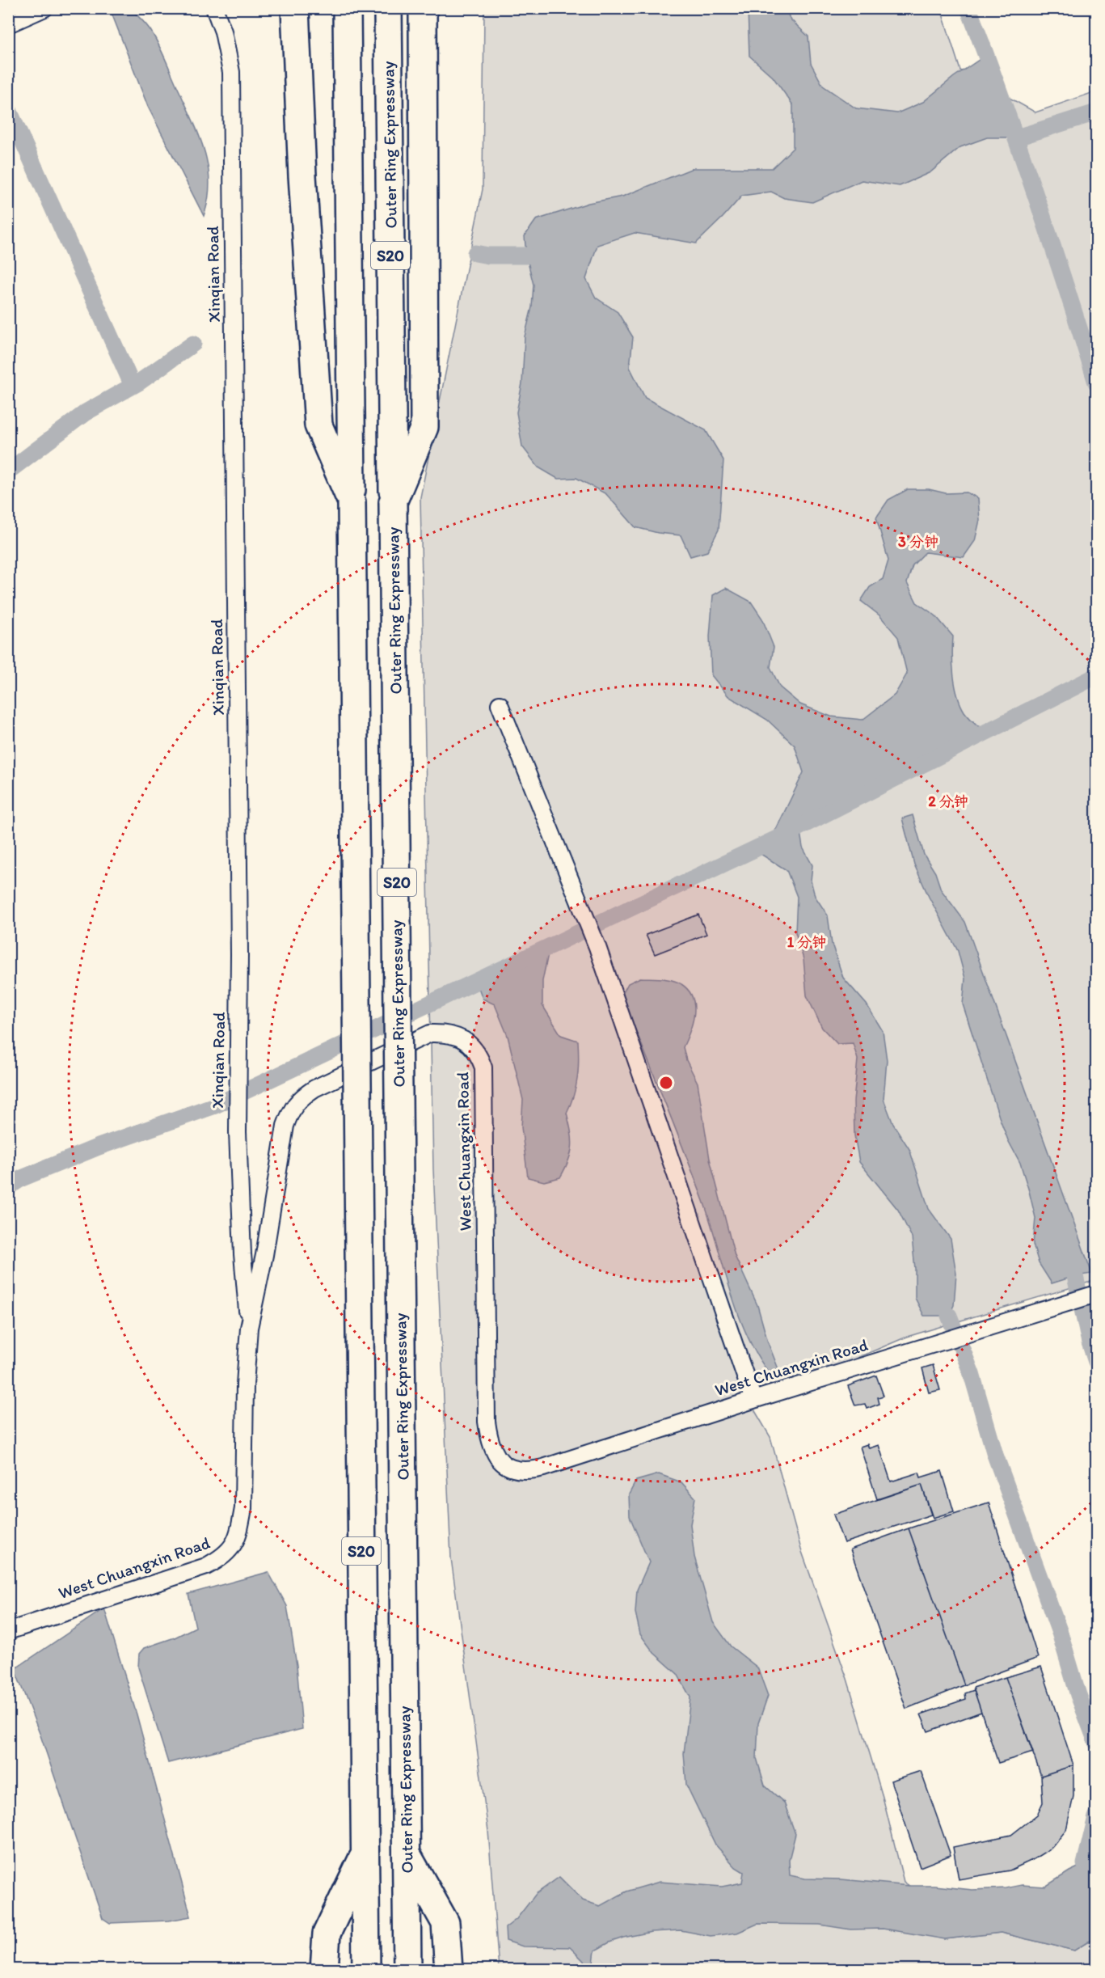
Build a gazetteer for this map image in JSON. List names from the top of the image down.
{
  "streets": {
    "highway": ["Outer Ring Expressway", "S20"],
    "street": ["Xinqian Road", "West Chuangxin Road"]
  },
  "crossings": [
    ["Xinqian Road", "West Chuangxin Road"]
  ],
  "rings": ["3 分钟", "2 分钟", "1 分钟"]
}
